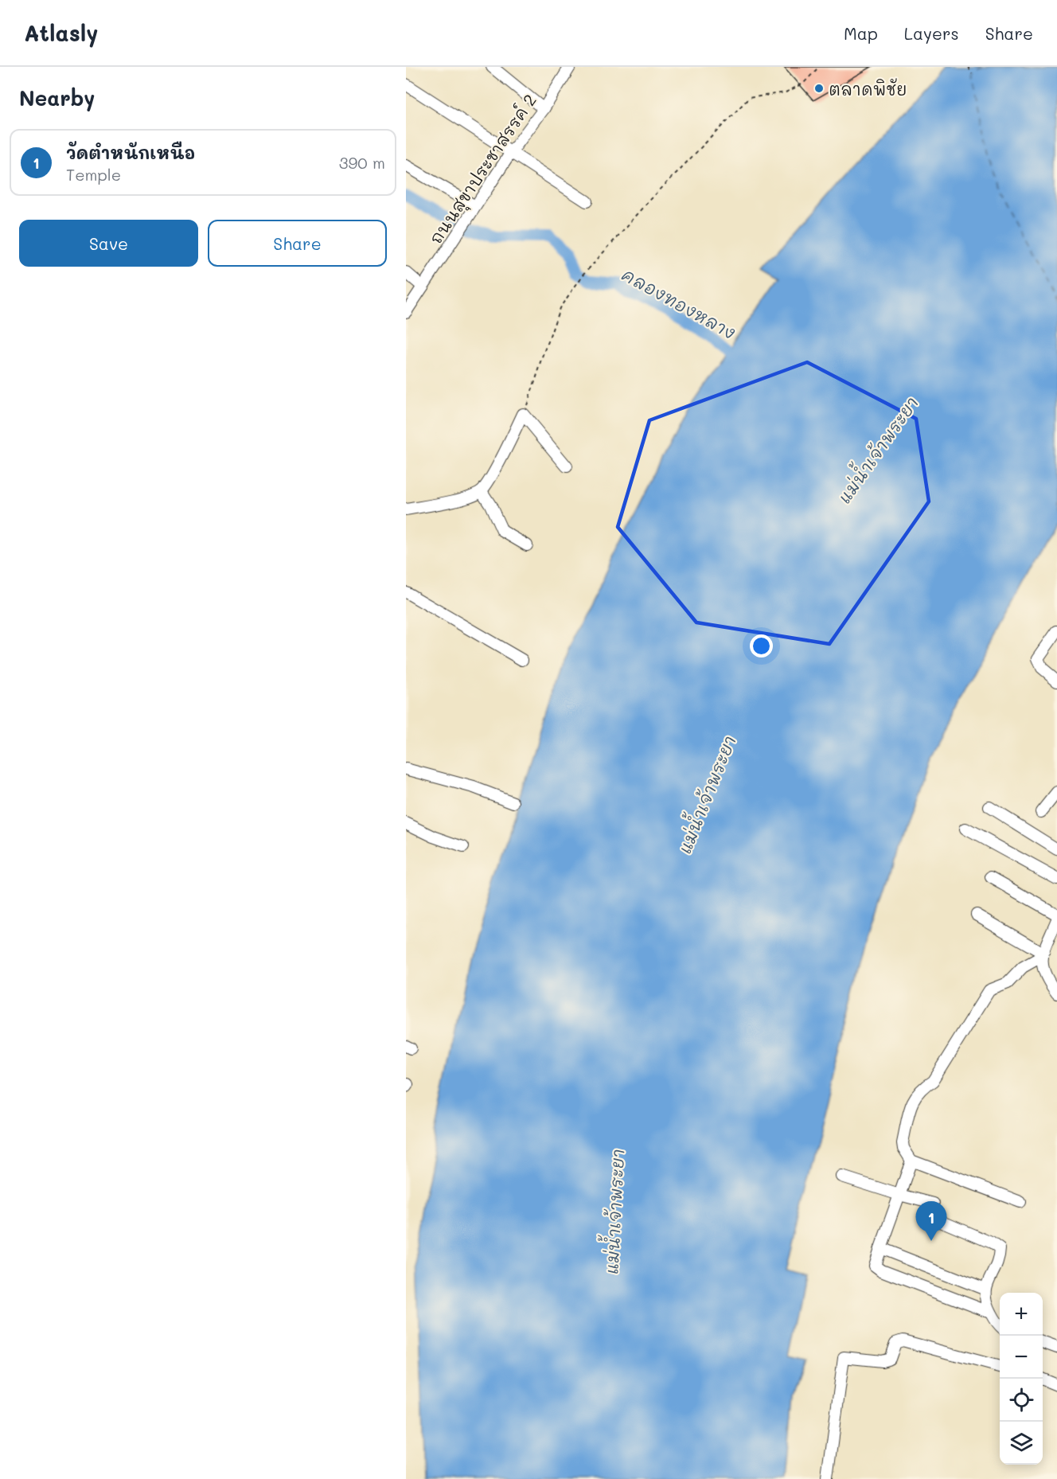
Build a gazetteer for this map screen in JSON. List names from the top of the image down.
{
  "streets": {
    "street": ["ถนนสุขาประชาสรรค์ 2"]
  },
  "water": ["คลองทองหลาง", "แม่น้ำเจ้าพระยา"],
  "places": ["ตลาดพิชัย"],
  "page": {
    "header": "Atlasly",
    "nav": ["Map", "Layers", "Share"],
    "heading": "Nearby",
    "list": [
      {
        "mark": "1",
        "name": "วัดตำหนักเหนือ",
        "note": "Temple",
        "value": "390 m"
      }
    ],
    "buttons": ["Save", "Share"],
    "pins": "1",
    "map_buttons": ["+", "−"]
  }
}
